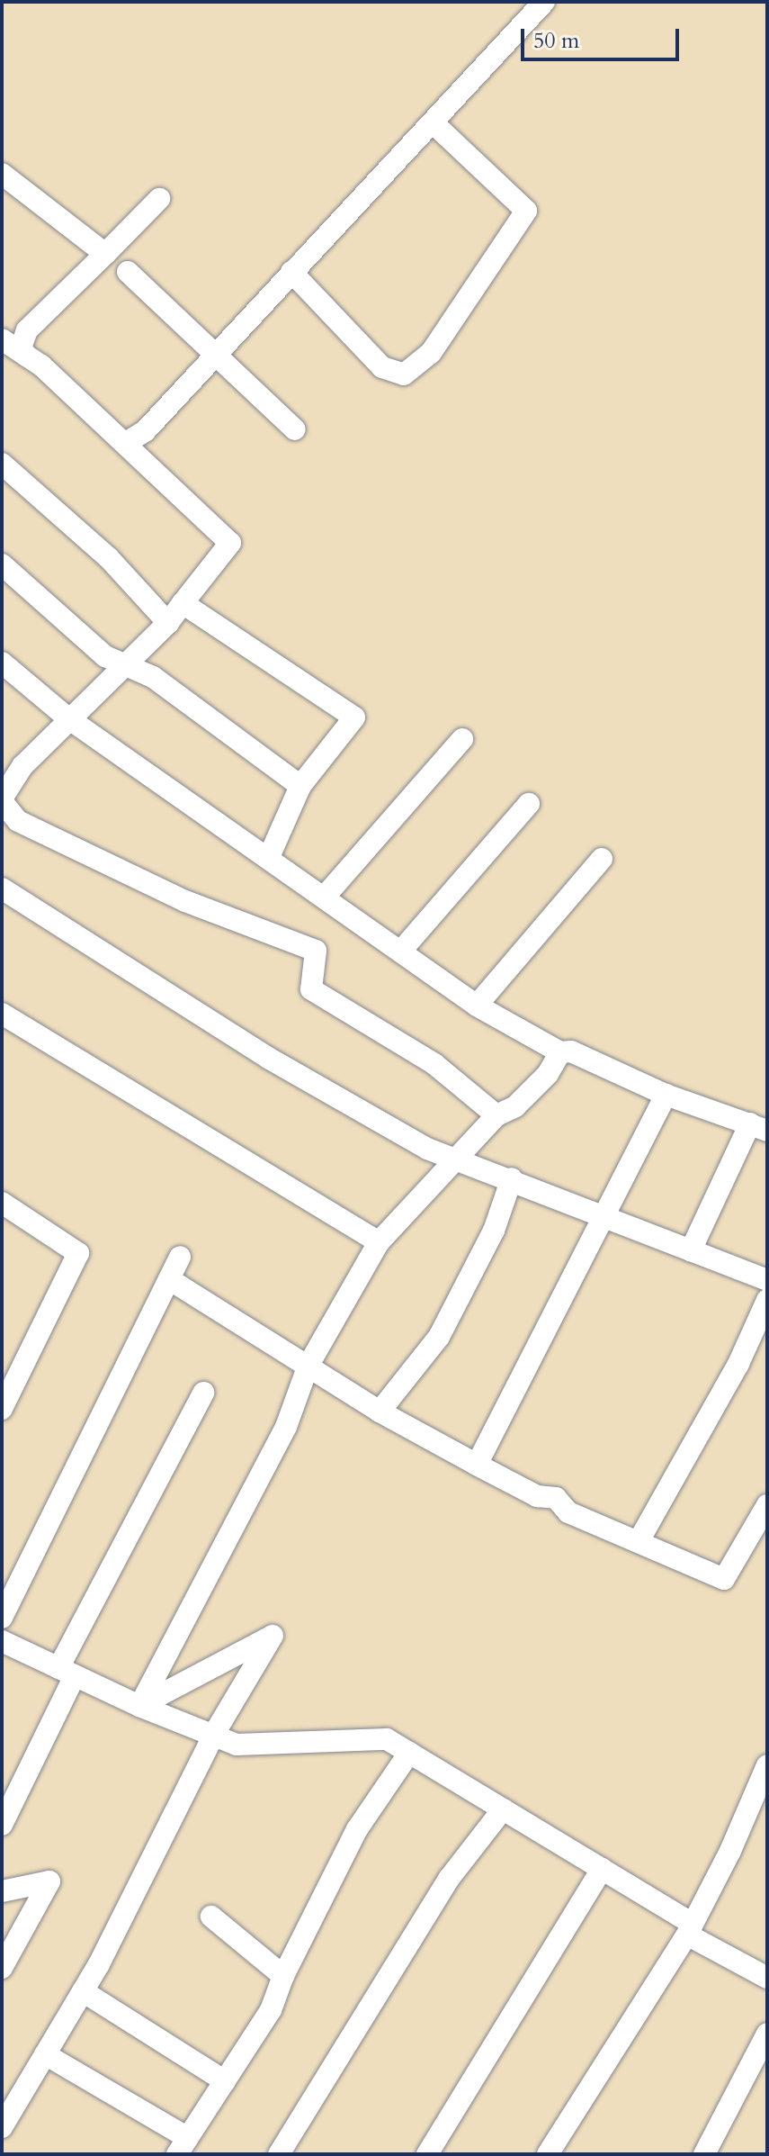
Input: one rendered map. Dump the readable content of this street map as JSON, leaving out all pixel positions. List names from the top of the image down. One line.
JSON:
{"scale_bar":"50 m"}
